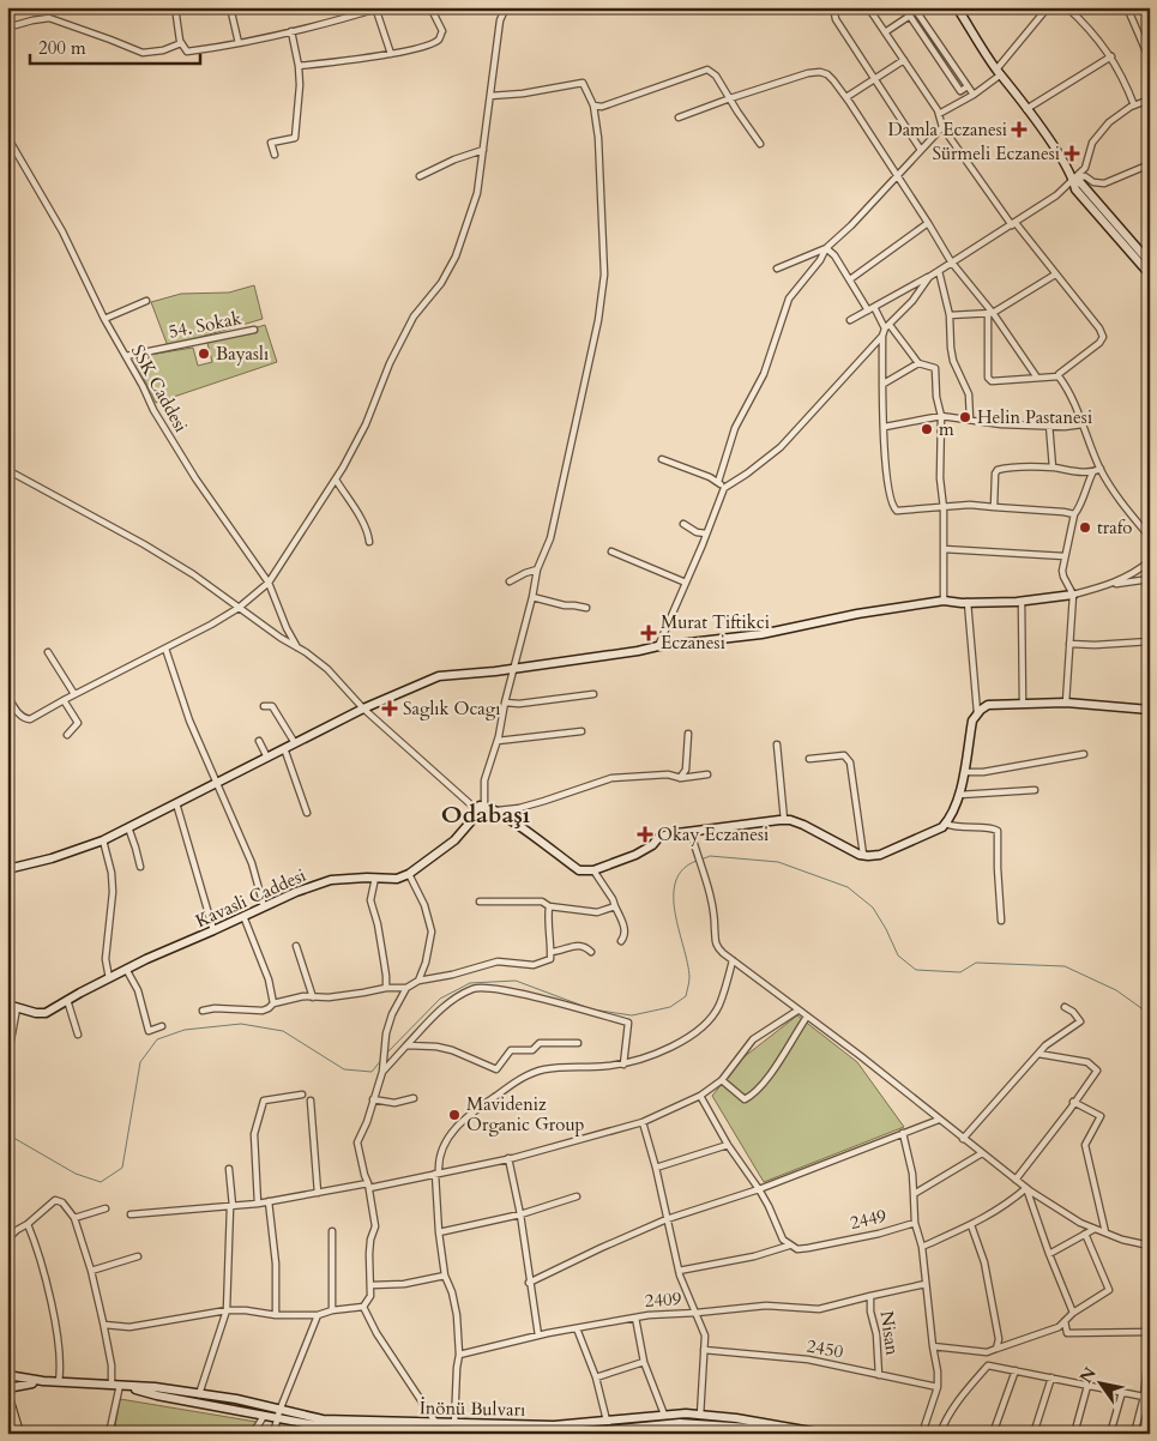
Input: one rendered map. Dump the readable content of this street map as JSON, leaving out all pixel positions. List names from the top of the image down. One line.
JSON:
{"streets":{"street":["54. Sokak","SSK Caddesi","Kavasli Caddesi","2449","2409","Nisan","2450","İnönü Bulvarı"]},"crossings":[["54. Sokak","SSK Caddesi"],["2449","2409"],["2449","2450"],["2409","Nisan"],["Nisan","2450"]],"districts":["Odabaşı"],"places":{"health":["Damla Eczanesi","Sürmeli Eczanesi","Murat Tiftikci Eczanesi","Saglık Ocagı","Okay Eczanesi"],"other":["Bayaslı","Helin Pastanesi","m","trafo","Mavideniz Organic Group"]},"scale_bar":"200 m","north":"top left"}
